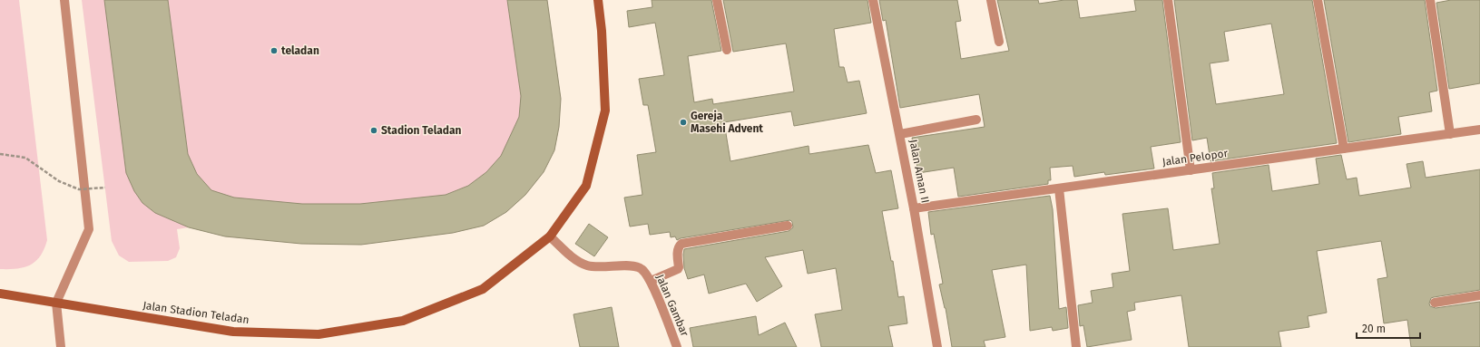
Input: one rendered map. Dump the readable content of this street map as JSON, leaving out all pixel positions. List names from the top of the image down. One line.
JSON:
{"streets":{"street":["Jalan Pelopor","Jalan Aman II","Jalan Gambar","Jalan Stadion Teladan"]},"crossings":[["Jalan Pelopor","Jalan Aman II"],["Jalan Gambar","Jalan Stadion Teladan"]],"places":["teladan","Gereja Masehi Advent","Stadion Teladan"],"scale_bar":"20 m"}
